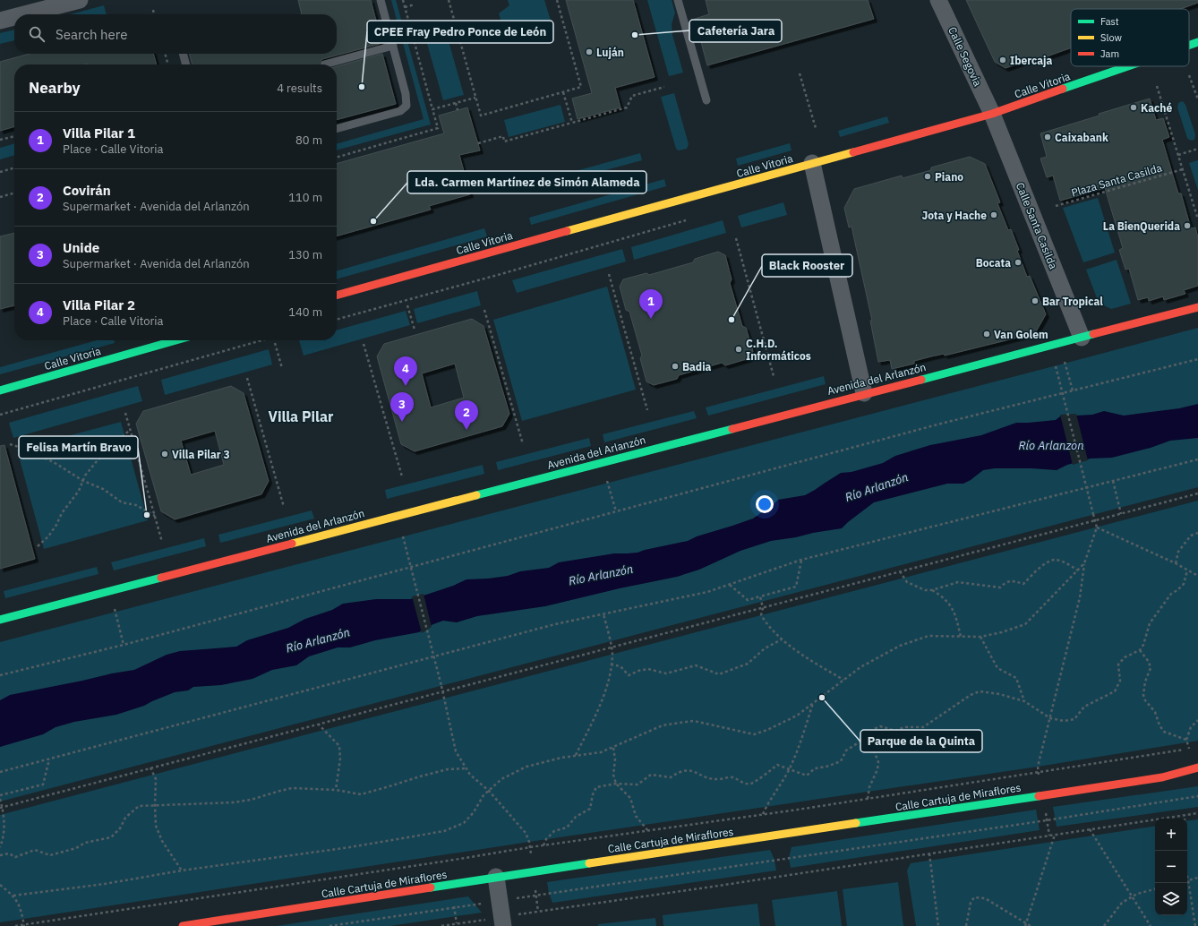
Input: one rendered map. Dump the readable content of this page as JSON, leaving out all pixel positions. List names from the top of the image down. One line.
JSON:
{"streets":{"main road":["Calle Vitoria","Avenida del Arlanzón","Calle Cartuja de Miraflores"],"street":["Calle Segovia","Calle Santa Casilda"],"path":["Plaza Santa Casilda"]},"crossings":[["Calle Segovia","Calle Vitoria"],["Calle Segovia","Calle Santa Casilda"],["Calle Vitoria","Calle Santa Casilda"],["Calle Santa Casilda","Avenida del Arlanzón"]],"districts":["Villa Pilar"],"water":["Río Arlanzon","Río Arlanzón"],"places":["Cafetería Jara","Luján","Ibercaja","CPEE Fray Pedro Ponce de León","Kaché","Caixabank","Piano","Jota y Hache","Lda. Carmen Martínez de Simón Alameda","La BienQuerida","Bocata","Bar Tropical","Black Rooster","Van Golem","C.H.D. Informáticos","Badia","Villa Pilar 3","Felisa Martín Bravo","Parque de la Quinta"],"legend":["Fast","Slow","Jam"],"page":{"search":"Search here","heading":["Nearby","4 results"],"list":[{"mark":"1","name":"Villa Pilar 1","note":"Place · Calle Vitoria","value":"80 m"},{"mark":"2","name":"Covirán","note":"Supermarket · Avenida del Arlanzón","value":"110 m"},{"mark":"3","name":"Unide","note":"Supermarket · Avenida del Arlanzón","value":"130 m"},{"mark":"4","name":"Villa Pilar 2","note":"Place · Calle Vitoria","value":"140 m"}],"pins":["1","4","3","2"],"map_buttons":["+","−"]}}
